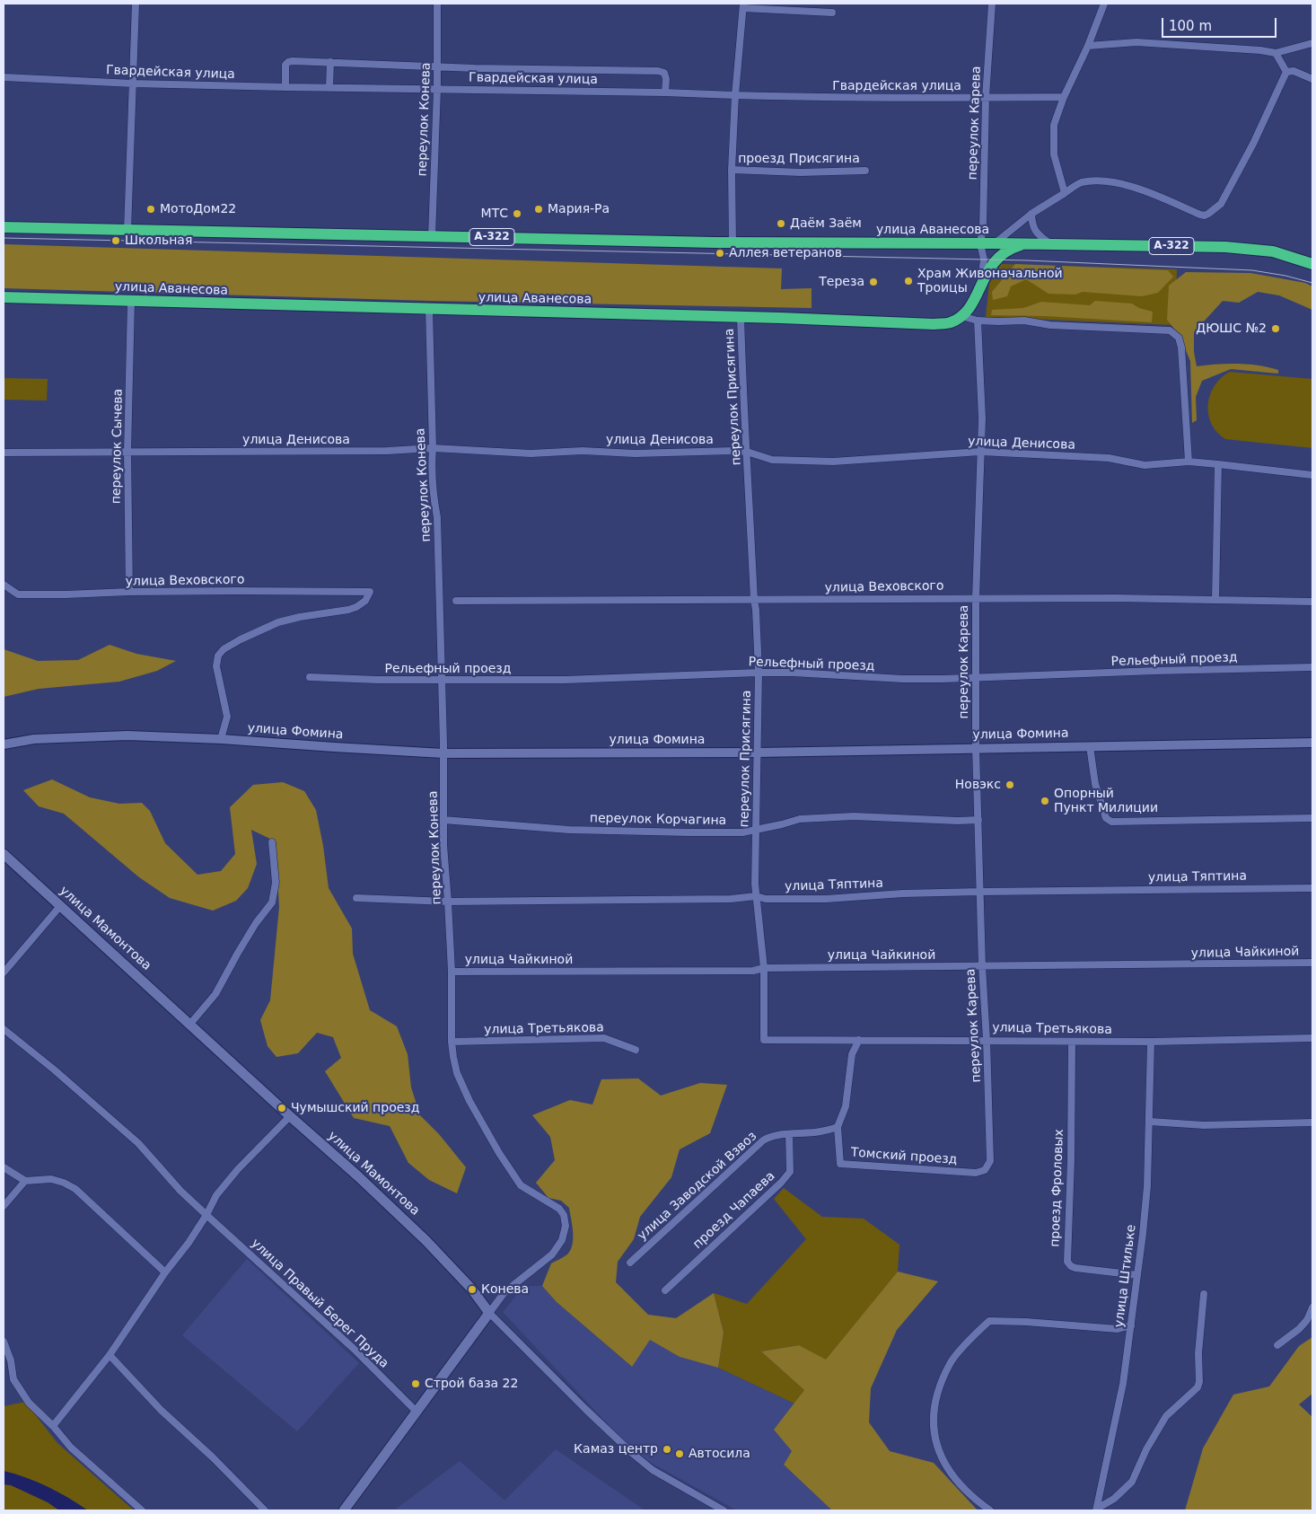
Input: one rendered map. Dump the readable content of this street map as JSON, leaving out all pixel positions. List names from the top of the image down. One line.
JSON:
{"streets":{"highway":["улица Аванесова","А-322"],"main road":["улица Мамонтова"],"street":["Гвардейская улица","переулок Конева","переулок Карева","проезд Присягина","переулок Присягина","улица Денисова","переулок Сычева","улица Веховского","Рельефный проезд","улица Фомина","переулок Корчагина","улица Тяптина","улица Чайкиной","улица Третьякова","Томский проезд","улица Заводской Взвоз","проезд Фроловых","проезд Чапаева","улица Штильке","улица Правый Берег Пруда"]},"crossings":[["Гвардейская улица","переулок Конева"],["Гвардейская улица","переулок Карева"],["переулок Конева","улица Аванесова"],["переулок Конева","улица Денисова"],["переулок Конева","Рельефный проезд"],["переулок Конева","улица Фомина"],["переулок Конева","переулок Корчагина"],["переулок Конева","улица Тяптина"],["переулок Конева","улица Мамонтова"],["переулок Конева","улица Чайкиной"],["переулок Конева","улица Третьякова"],["переулок Карева","улица Аванесова"],["переулок Карева","улица Денисова"],["переулок Карева","улица Веховского"],["переулок Карева","Рельефный проезд"],["переулок Карева","улица Фомина"],["переулок Карева","переулок Корчагина"],["переулок Карева","улица Тяптина"],["переулок Карева","улица Чайкиной"],["переулок Карева","улица Третьякова"],["переулок Карева","Томский проезд"],["улица Аванесова","переулок Присягина"],["улица Аванесова","переулок Сычева"],["переулок Присягина","улица Денисова"],["переулок Присягина","улица Веховского"],["переулок Присягина","Рельефный проезд"],["переулок Присягина","улица Фомина"],["переулок Присягина","переулок Корчагина"],["переулок Присягина","улица Тяптина"],["переулок Присягина","улица Чайкиной"],["переулок Присягина","улица Третьякова"],["улица Денисова","переулок Сычева"],["переулок Сычева","улица Веховского"],["улица Веховского","улица Фомина"],["улица Третьякова","проезд Фроловых"],["улица Третьякова","улица Штильке"],["Томский проезд","улица Заводской Взвоз"],["улица Заводской Взвоз","проезд Чапаева"],["проезд Фроловых","улица Штильке"]],"places":["МотоДом22","Мария-Ра","МТС","Даём Заём","Школьная","Аллея ветеранов","Храм Живоначальной Троицы","Тереза","ДЮШС №2","Новэкс","Опорный Пункт Милиции","Чумышский проезд","Конева","Строй база 22","Камаз центр","Автосила"],"scale_bar":"100 m"}
